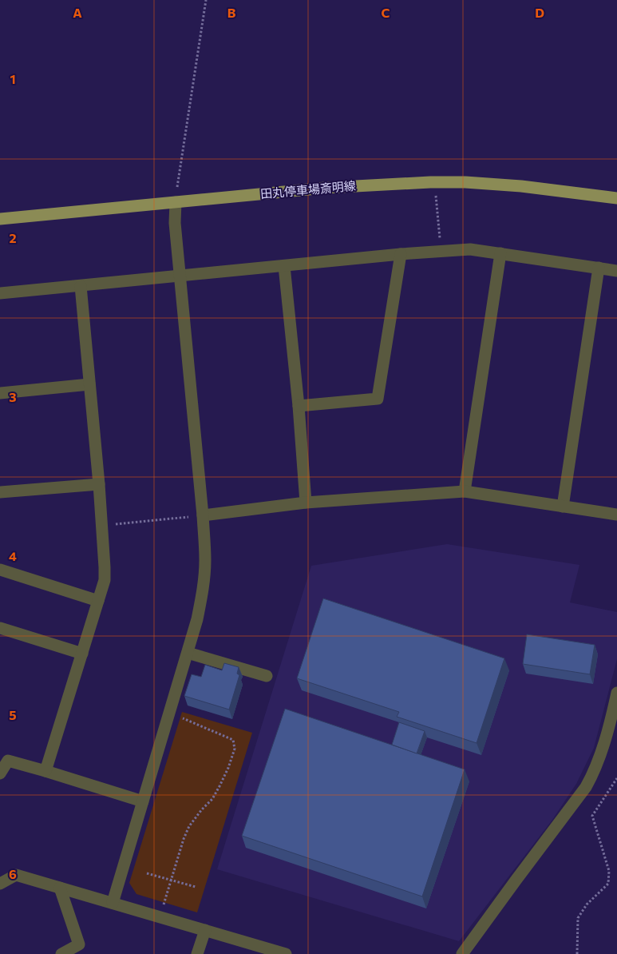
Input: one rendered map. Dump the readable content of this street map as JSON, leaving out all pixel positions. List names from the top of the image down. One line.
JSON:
{"streets":{"main road":["田丸停車場斎明線"]},"grid":{"columns":["A","B","C","D"],"rows":["1","2","3","4","5","6"]}}
